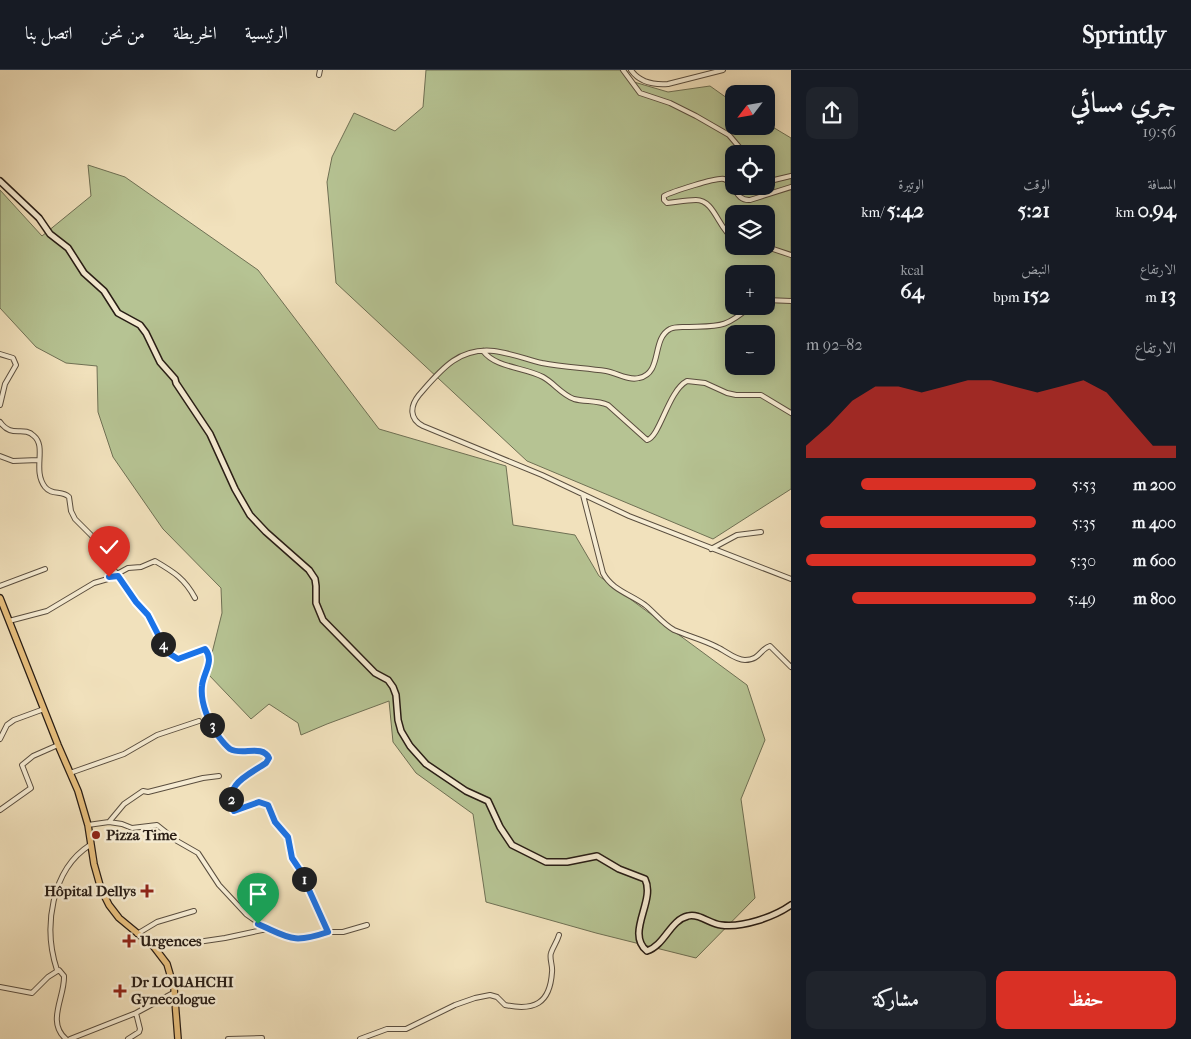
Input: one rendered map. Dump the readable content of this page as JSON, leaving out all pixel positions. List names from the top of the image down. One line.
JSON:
{"places":{"other":["Pizza Time"],"health":["Hôpital Dellys","Urgences","Dr LOUAHCHI Gynecologue"]},"north":"bottom left","page":{"header":"Sprintly","nav":["الرئيسية","الخريطة","من نحن","اتصل بنا"],"heading":["جري مسائي","19:56"],"map_buttons":["+","−"],"stats":[["المسافة","0.94 km"],["الوقت","5:21"],["الوتيرة","5:42 /km"],["الارتفاع","13 m"],["النبض","152 bpm"],["kcal","64"]],"chart":["الارتفاع","82–92 m"],"list":[{"name":"200 m","note":"5:53"},{"name":"400 m","note":"5:35"},{"name":"600 m","note":"5:30"},{"name":"800 m","note":"5:49"}],"pins":["4","3","2","1"],"buttons":["حفظ","مشاركة"]}}
